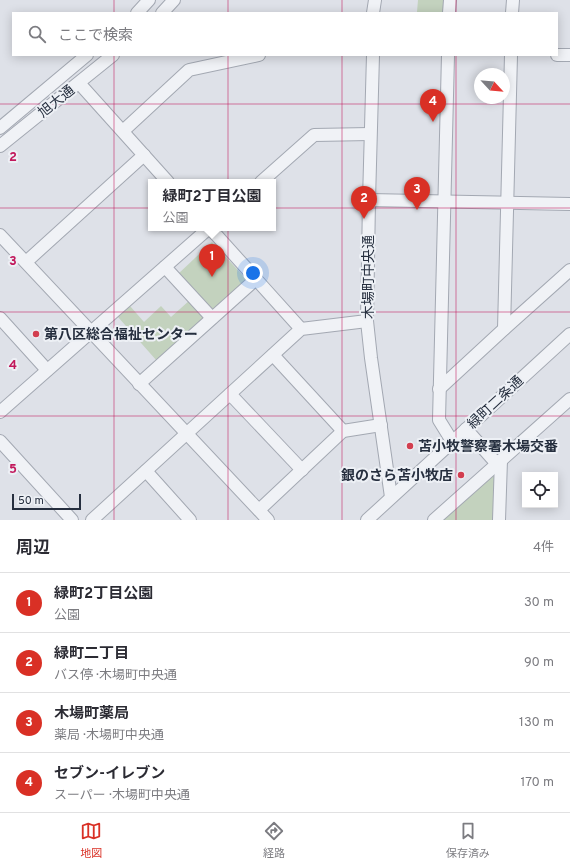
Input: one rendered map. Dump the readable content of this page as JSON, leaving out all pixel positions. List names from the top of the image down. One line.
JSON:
{"streets":{"street":["旭大通","木場町中央通","緑町二条通"]},"crossings":[["木場町中央通","緑町二条通"]],"places":["第八区総合福祉センター","苫小牧警察署木場交番","銀のさら苫小牧店"],"scale_bar":"50 m","north":"bottom right","page":{"search":"ここで検索","pins":["4","3","2","1"],"popup":["緑町2丁目公園","公園"],"scale":"50 m","heading":["周辺","4件"],"list":[{"mark":"1","name":"緑町2丁目公園","note":"公園","value":"30 m"},{"mark":"2","name":"緑町二丁目","note":"バス停 · 木場町中央通","value":"90 m"},{"mark":"3","name":"木場町薬局","note":"薬局 · 木場町中央通","value":"130 m"},{"mark":"4","name":"セブン-イレブン","note":"スーパー · 木場町中央通","value":"170 m"}],"nav":["地図","経路","保存済み"]},"grid":{"rows":["2","3","4","5"]}}
